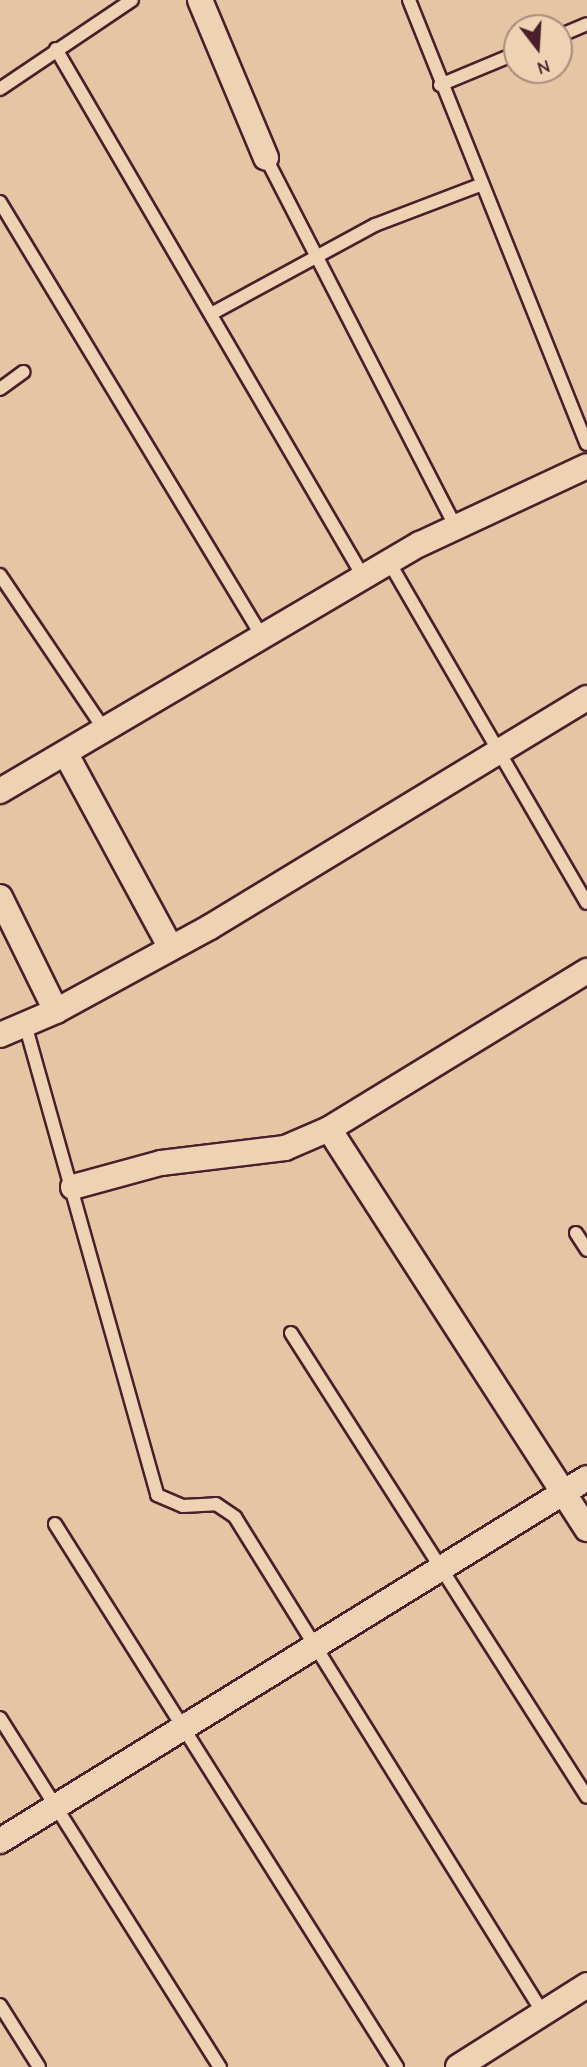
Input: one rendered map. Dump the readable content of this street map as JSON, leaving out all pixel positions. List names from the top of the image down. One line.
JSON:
{"north":"bottom"}
